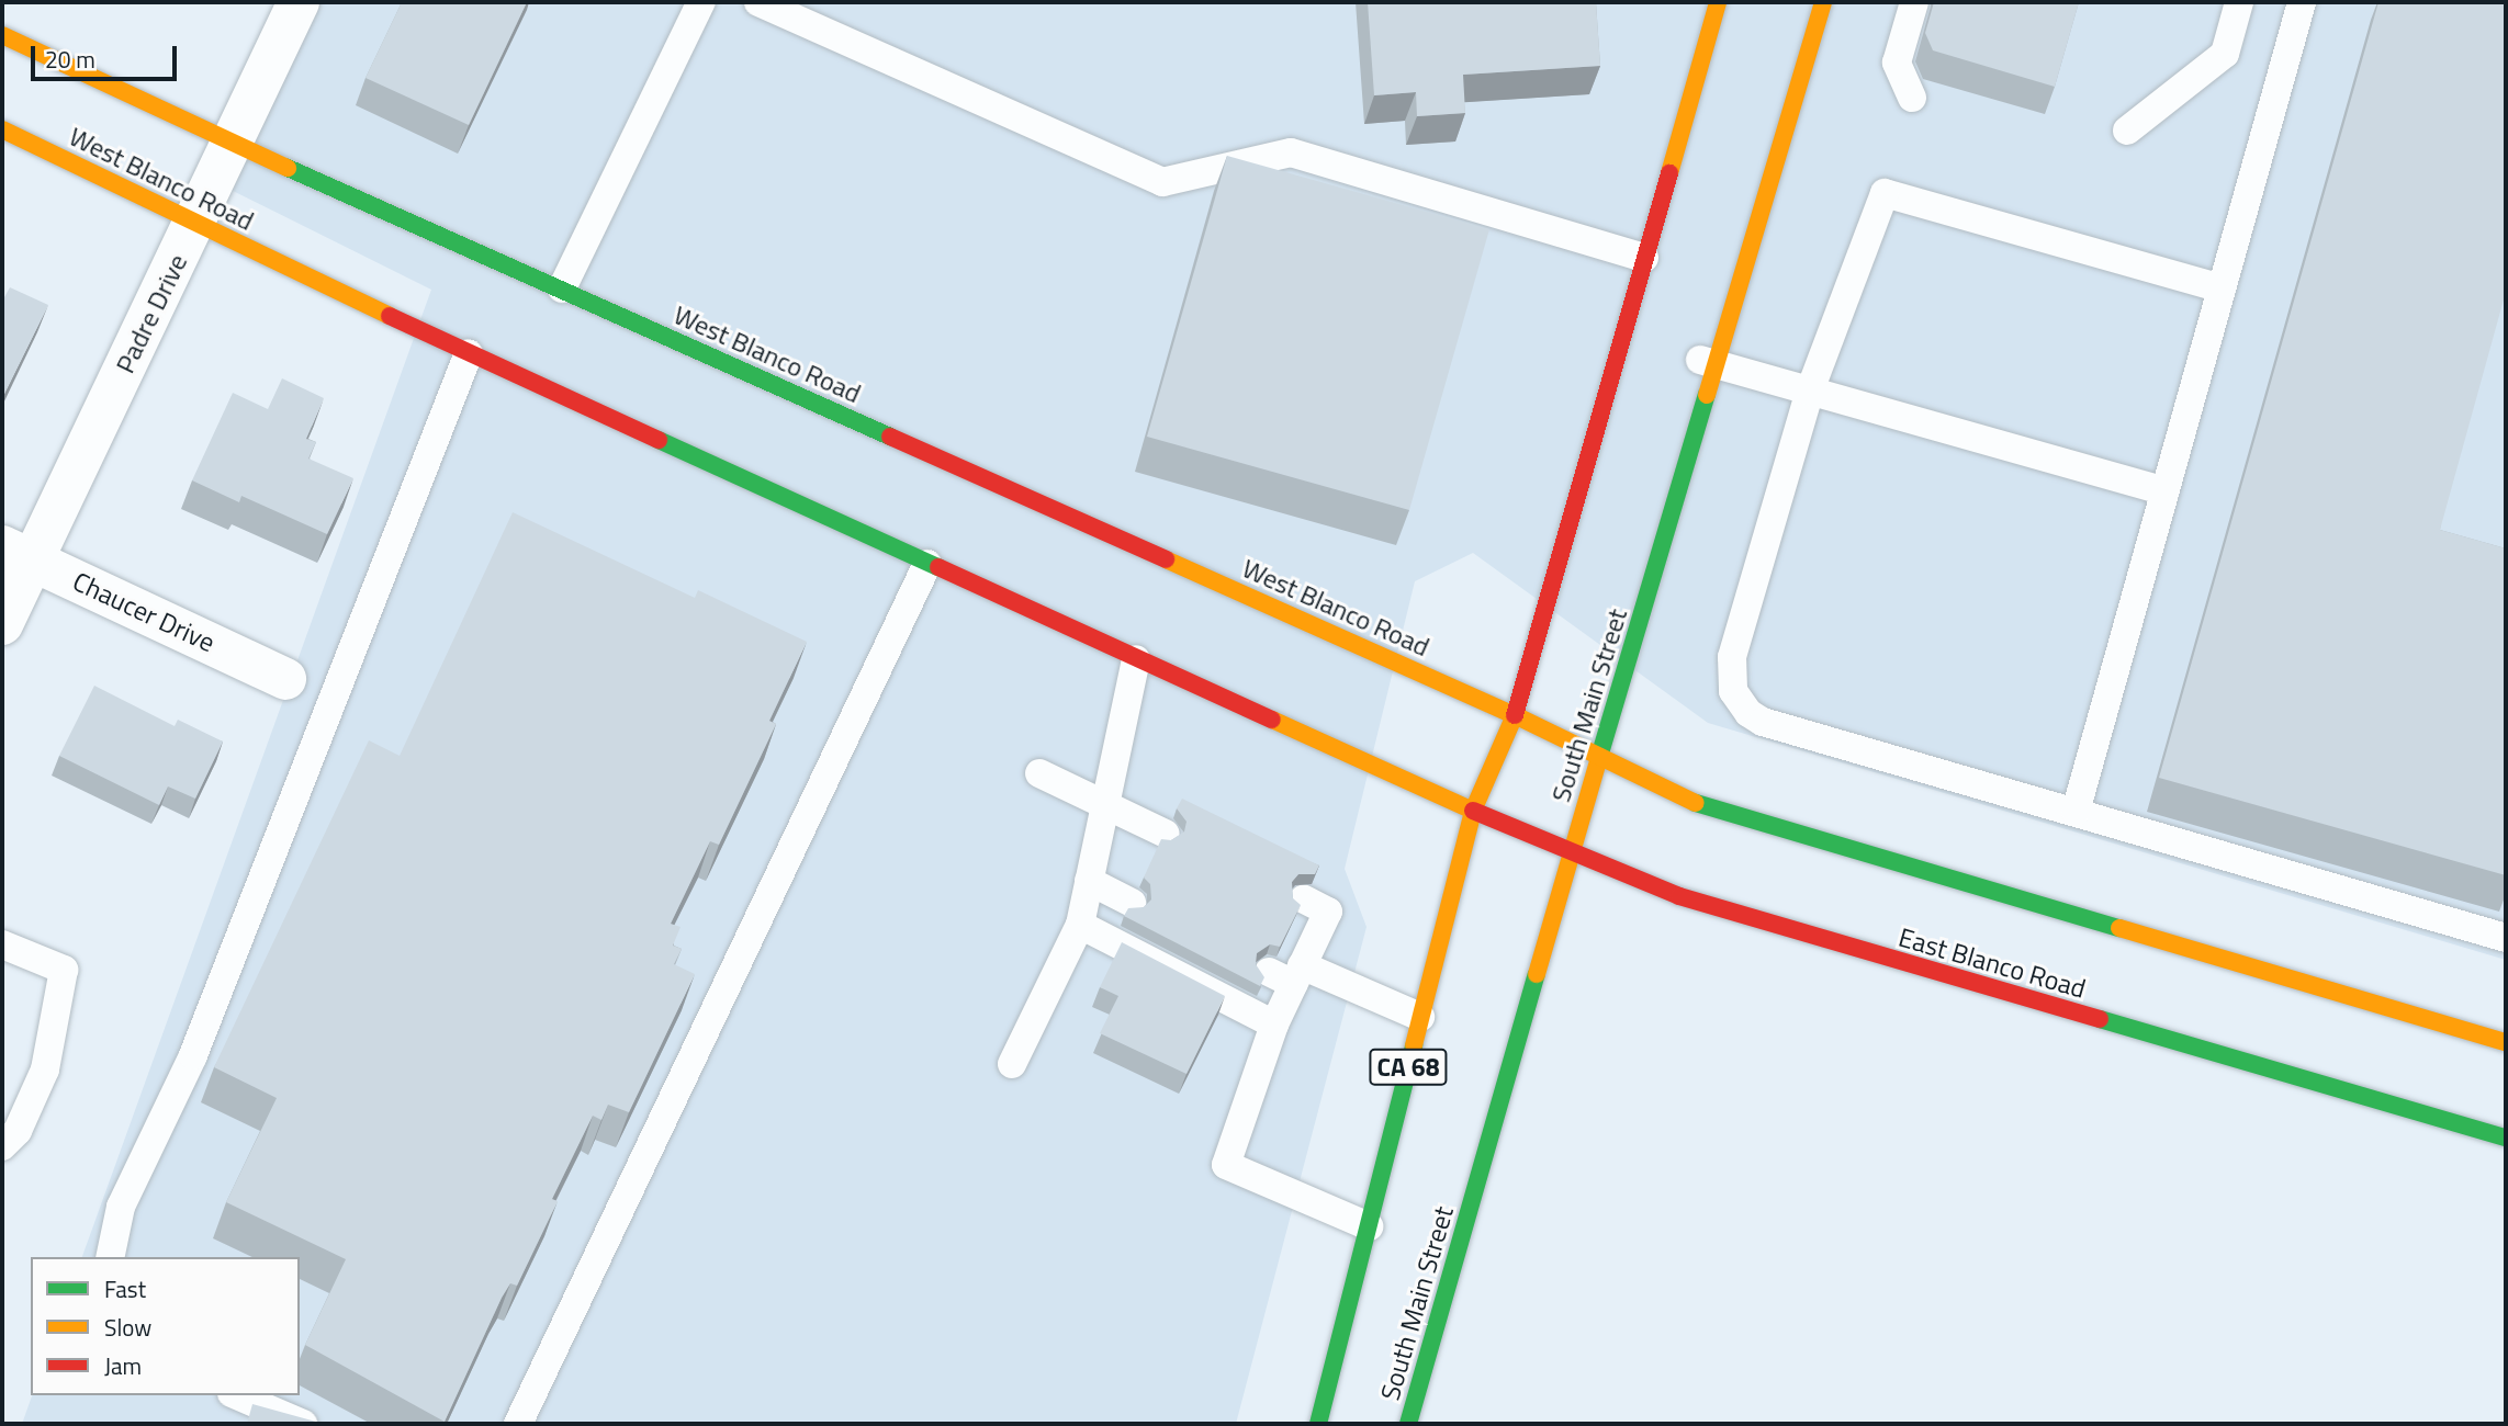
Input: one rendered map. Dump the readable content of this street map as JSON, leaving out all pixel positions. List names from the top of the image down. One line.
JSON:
{"streets":{"main road":["West Blanco Road","South Main Street","East Blanco Road","CA 68"],"street":["Padre Drive","Chaucer Drive"]},"crossings":[["West Blanco Road","Padre Drive"],["West Blanco Road","East Blanco Road"],["West Blanco Road","CA 68"],["Padre Drive","Chaucer Drive"],["South Main Street","East Blanco Road"],["East Blanco Road","CA 68"]],"legend":["Fast","Slow","Jam"],"scale_bar":"20 m"}
